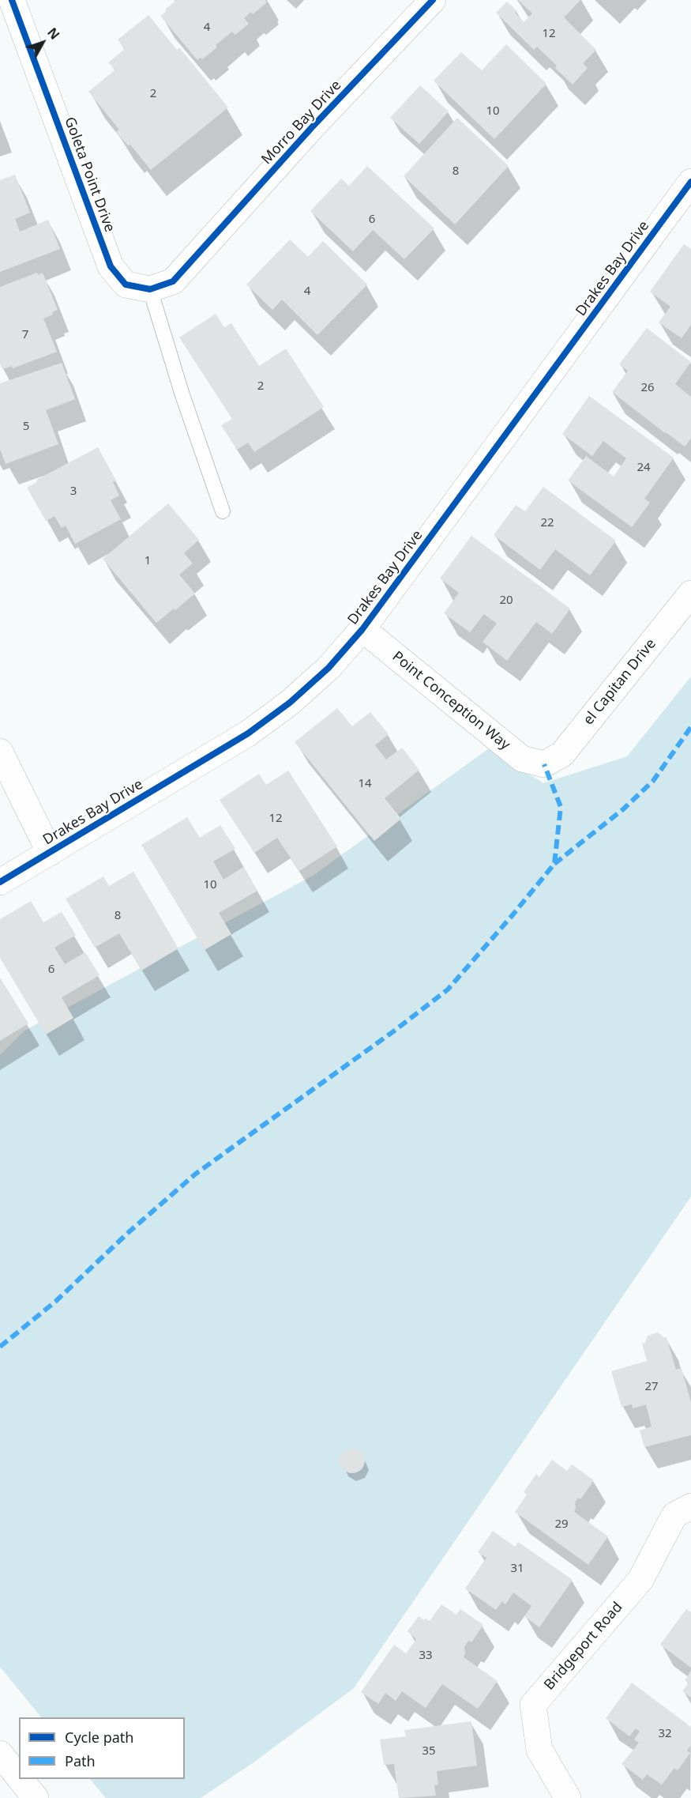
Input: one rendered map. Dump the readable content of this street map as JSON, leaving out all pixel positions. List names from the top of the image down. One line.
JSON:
{"streets":{"street":["Morro Bay Drive","Goleta Point Drive","Drakes Bay Drive","el Capitan Drive","Point Conception Way","Bridgeport Road"]},"crossings":[["Morro Bay Drive","Goleta Point Drive"],["Drakes Bay Drive","Point Conception Way"],["el Capitan Drive","Point Conception Way"]],"house_numbers":["4","12","2","10","8","6","4","7","2","26","5","24","3","22","1","20","14","12","10","8","6","27","29","31","33","32","35"],"legend":["Cycle path","Path"],"north":"top right"}
